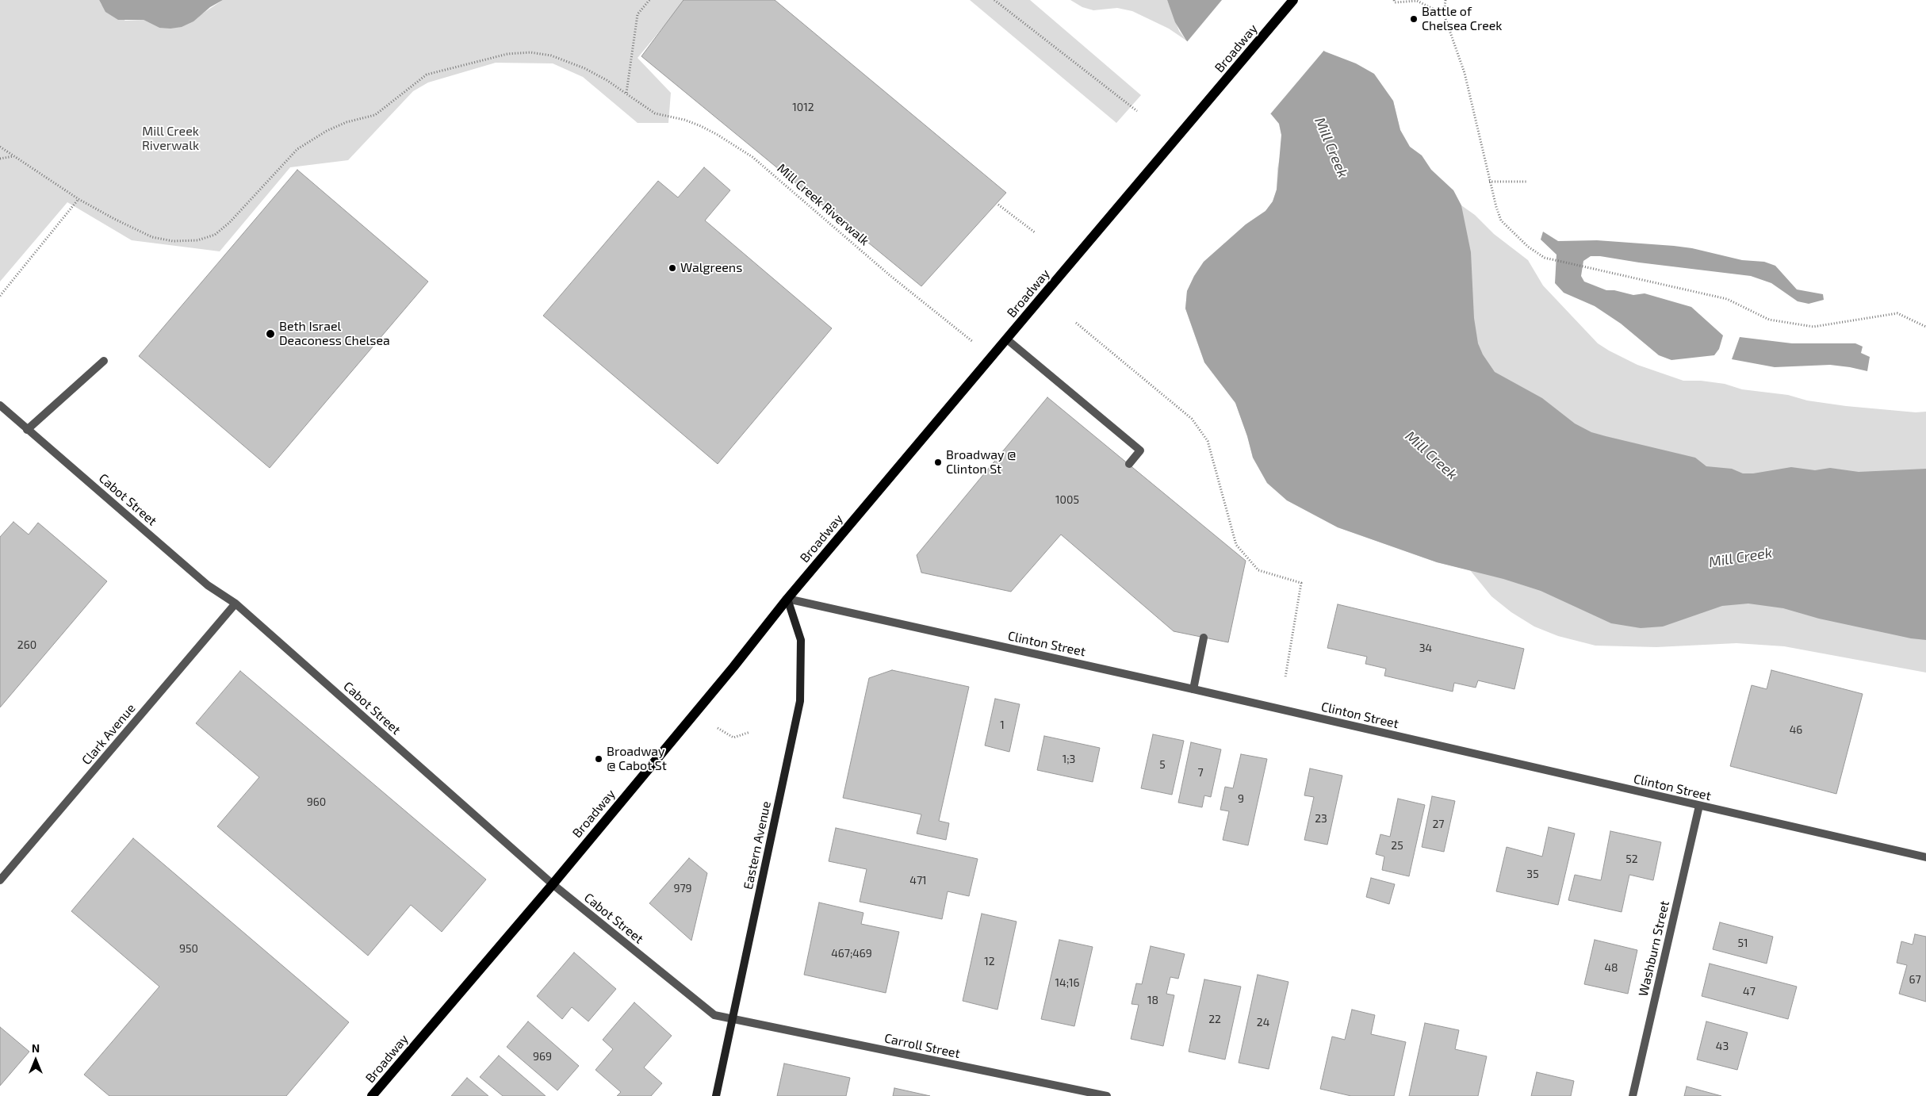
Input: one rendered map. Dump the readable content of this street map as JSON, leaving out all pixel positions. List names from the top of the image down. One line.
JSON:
{"streets":{"main road":["Broadway","Eastern Avenue"],"street":["Cabot Street","Clinton Street","Clark Avenue","Washburn Street","Carroll Street"],"path":["Mill Creek Riverwalk"]},"crossings":[["Broadway","Mill Creek Riverwalk"],["Broadway","Cabot Street"],["Broadway","Clinton Street"],["Broadway","Eastern Avenue"],["Cabot Street","Clark Avenue"],["Cabot Street","Eastern Avenue"],["Cabot Street","Carroll Street"],["Clinton Street","Eastern Avenue"],["Clinton Street","Washburn Street"],["Eastern Avenue","Carroll Street"]],"water":["Mill Creek"],"parks":["Mill Creek Riverwalk"],"places":["Battle of Chelsea Creek","Walgreens","Beth Israel Deaconess Chelsea","Broadway @ Clinton St","Broadway @ Cabot St"],"house_numbers":["1012","1005","260","34","1","46","1;3","5","7","9","960","23","27","25","52","35","471","979","51","950","467;469","12","48","67","14;16","47","18","22","24","43","969"],"north":"top"}
